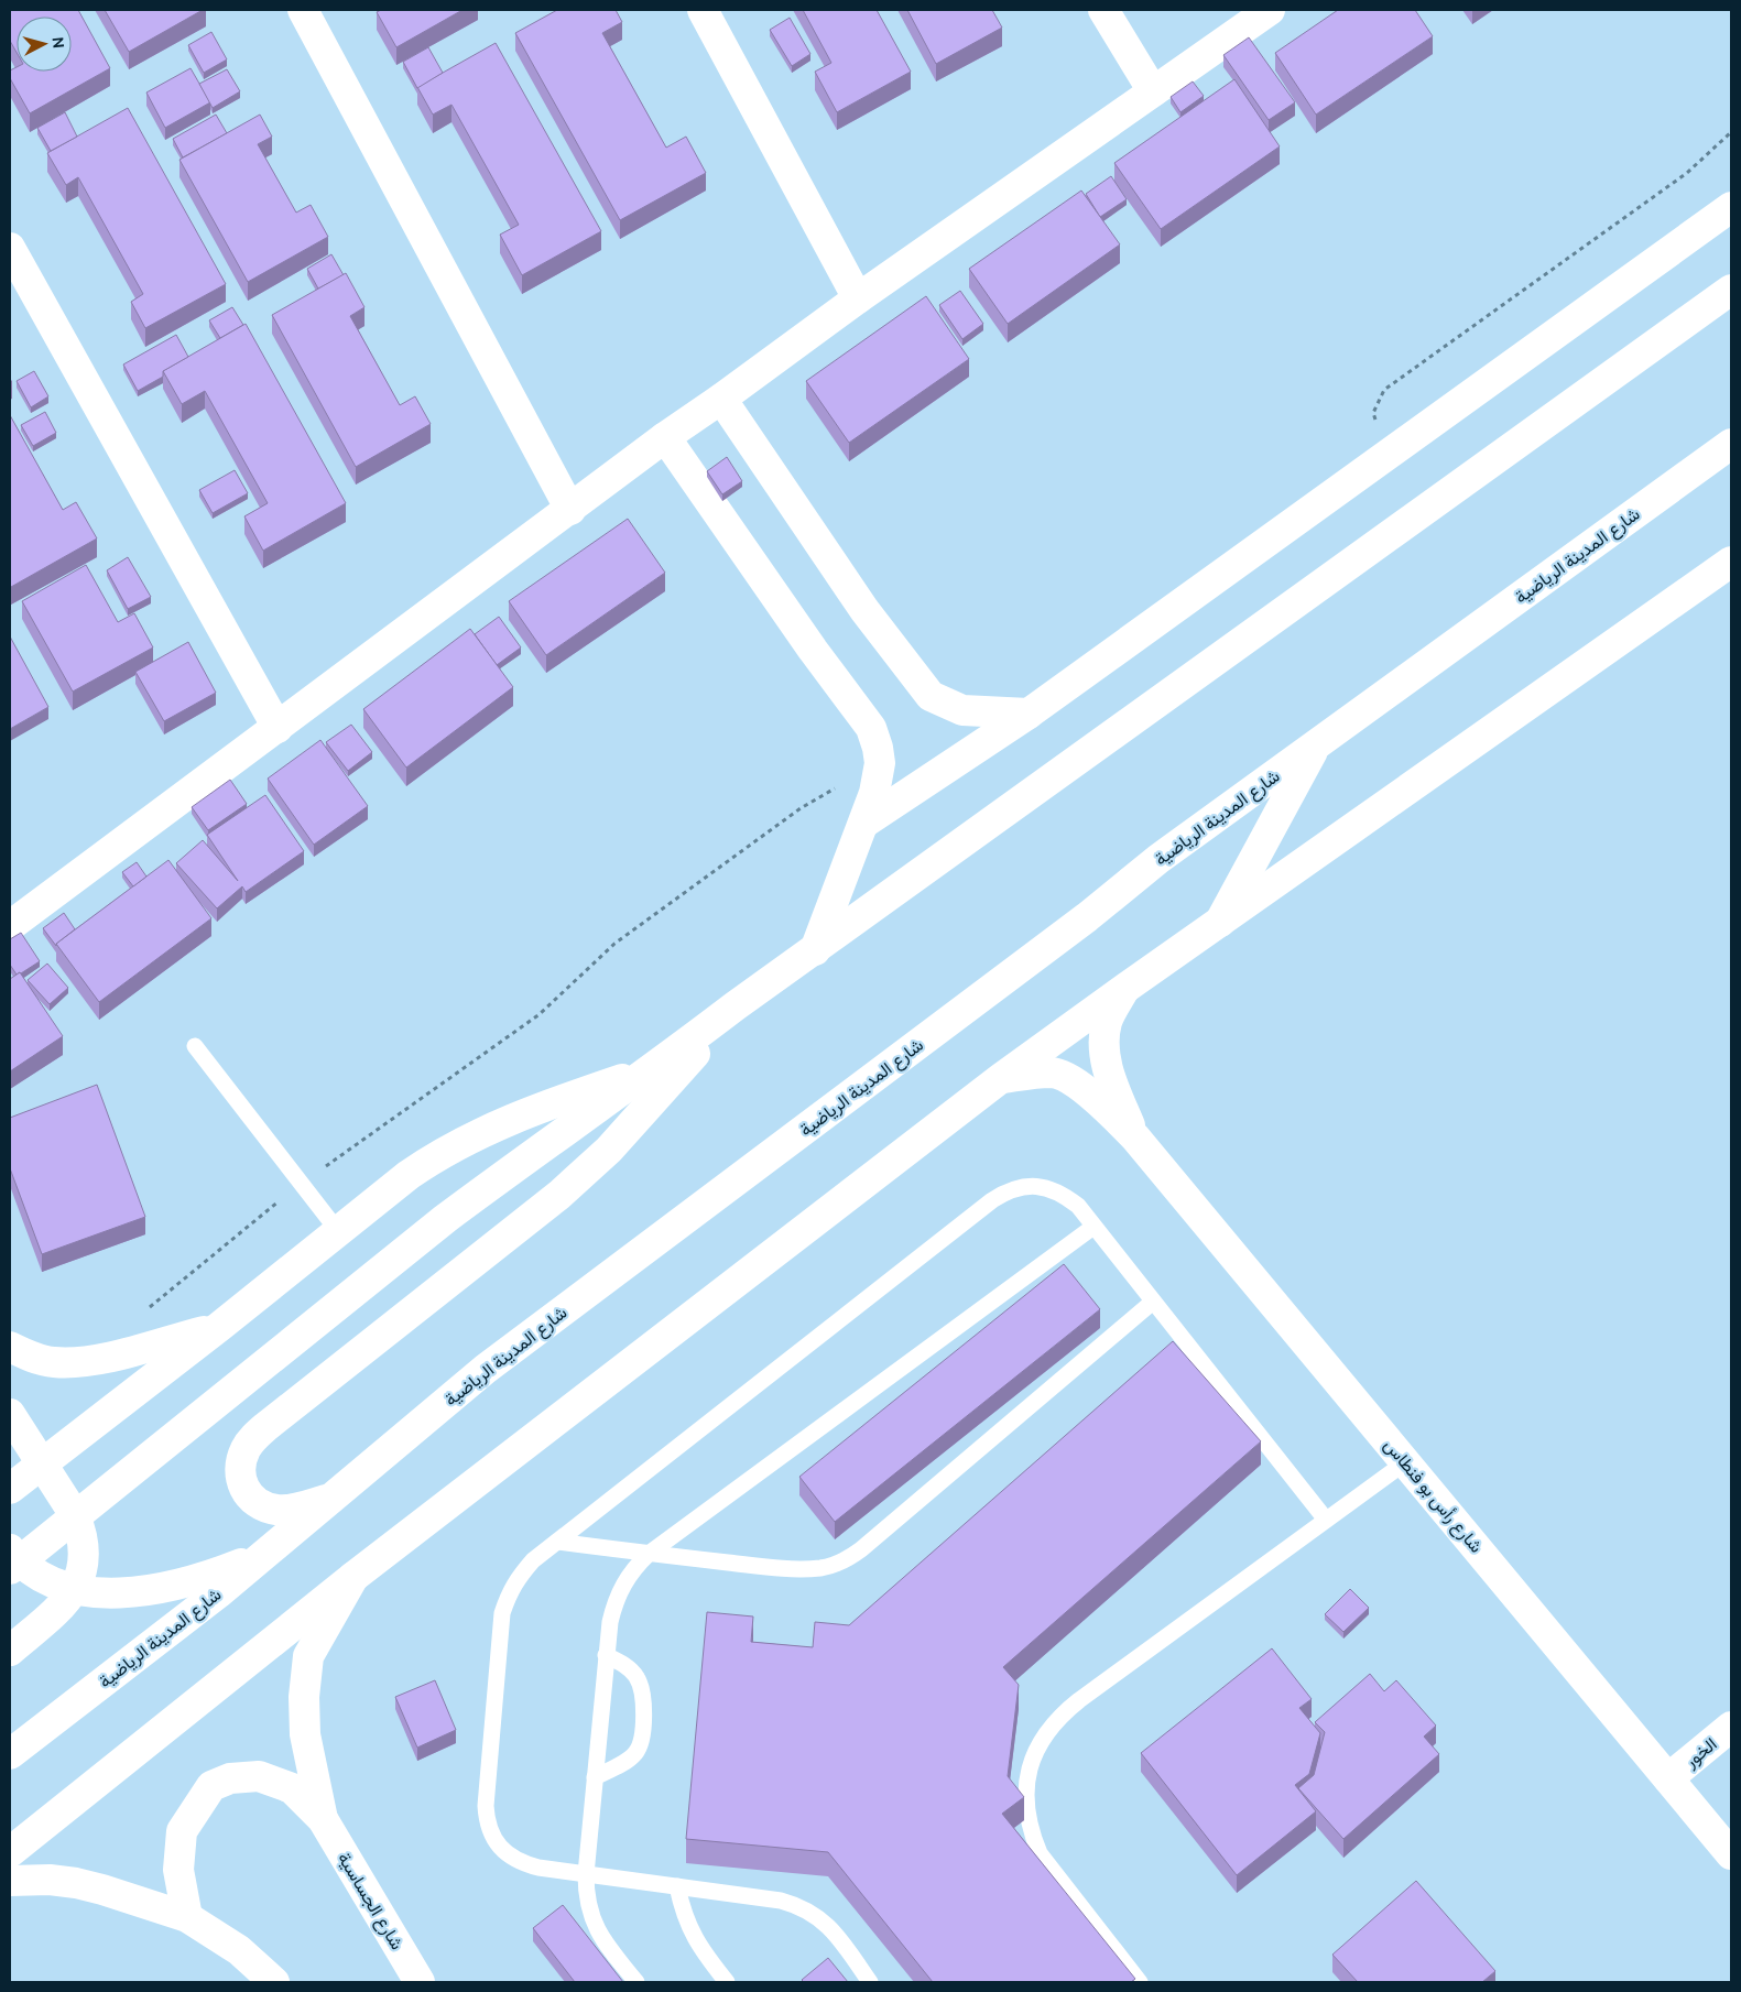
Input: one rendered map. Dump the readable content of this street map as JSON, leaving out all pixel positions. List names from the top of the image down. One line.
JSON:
{"streets":{"street":["شارع المدينة الرياضية","شارع رأس بو فنطاس","الخور","شارع الجساسية"]},"crossings":[["شارع رأس بو فنطاس","الخور"]],"north":"right"}
